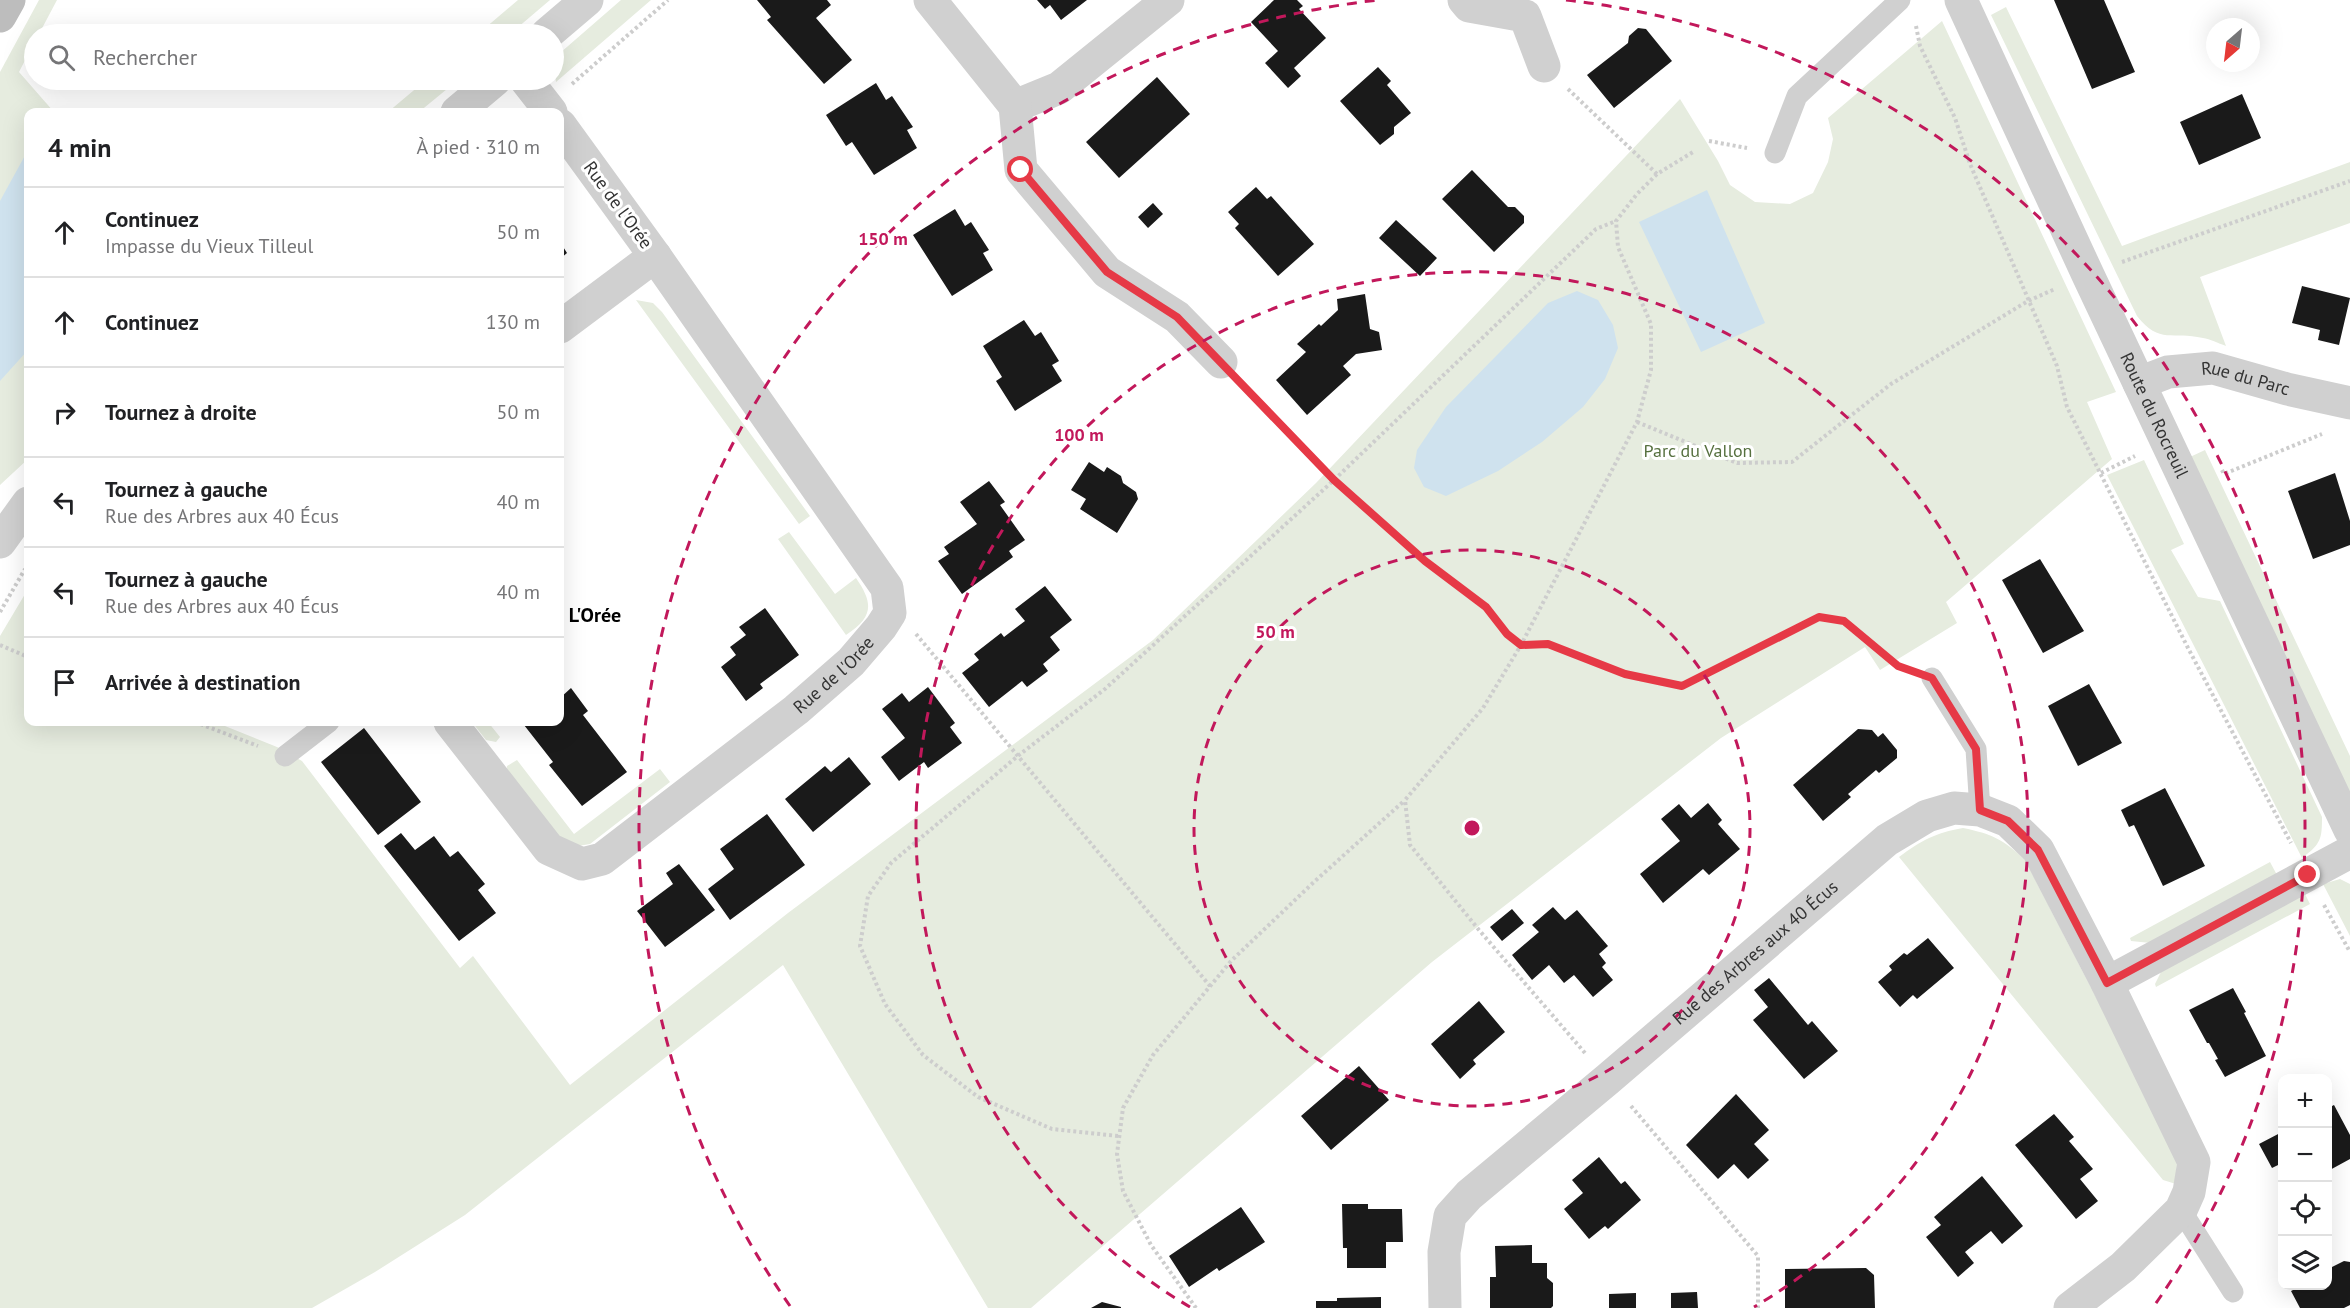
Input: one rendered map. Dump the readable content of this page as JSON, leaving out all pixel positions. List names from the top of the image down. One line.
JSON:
{"streets":{"street":["Rue de l'Orée","Rue du Parc","Route du Rocreuil","Rue des Arbres aux 40 Écus"]},"crossings":[["Rue du Parc","Route du Rocreuil"]],"districts":["L'Orée"],"parks":["Parc du Vallon"],"north":"bottom left","page":{"search":"Rechercher","heading":["4 min","À pied · 310 m"],"list":[["Continuez","Impasse du Vieux Tilleul","50 m"],["Continuez","130 m"],["Tournez à droite","50 m"],["Tournez à gauche","Rue des Arbres aux 40 Écus","40 m"],["Tournez à gauche","Rue des Arbres aux 40 Écus","40 m"],"Arrivée à destination"],"map_buttons":["+","−"]},"rings":["150 m","100 m","50 m"]}
